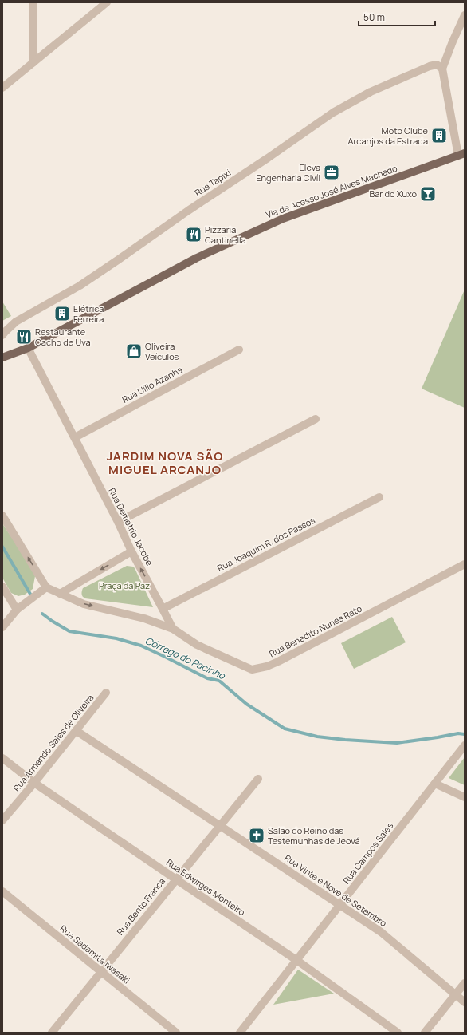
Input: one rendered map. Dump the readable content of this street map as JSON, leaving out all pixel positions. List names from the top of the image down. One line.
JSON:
{"streets":{"main road":["Via de Acesso José Alves Machado"],"street":["Rua Tapixi","Rua Uílio Azanha","Rua Demetrio Jacobe","Rua Joaquim R. dos Passos","Rua Benedito Nunes Rato","Rua Armando Sales de Oliveira","Rua Campos Sales","Rua Edwirges Monteiro","Rua Vinte e Nove de Setembro","Rua Bento Franca","Rua Sadamita Iwasaki"]},"crossings":[["Via de Acesso José Alves Machado","Rua Demetrio Jacobe"],["Rua Uílio Azanha","Rua Demetrio Jacobe"],["Rua Demetrio Jacobe","Rua Joaquim R. dos Passos"],["Rua Demetrio Jacobe","Rua Benedito Nunes Rato"],["Rua Armando Sales de Oliveira","Rua Edwirges Monteiro"],["Rua Armando Sales de Oliveira","Rua Vinte e Nove de Setembro"],["Rua Campos Sales","Rua Edwirges Monteiro"],["Rua Campos Sales","Rua Vinte e Nove de Setembro"],["Rua Edwirges Monteiro","Rua Bento Franca"],["Rua Vinte e Nove de Setembro","Rua Bento Franca"],["Rua Bento Franca","Rua Sadamita Iwasaki"]],"districts":["JARDIM NOVA SÃO MIGUEL ARCANJO"],"water":["Córrego do Pacinho"],"parks":["Praça da Paz"],"places":{"building":["Moto Clube Arcanjos da Estrada","Elétrica Ferreira"],"office":["Eleva Engenharia Civíl"],"bar":["Bar do Xuxo"],"restaurant":["Pizzaria Cantinella","Restaurante Cacho de Uva"],"shop":["Oliveira Veículos"],"church":["Salão do Reino das Testemunhas de Jeová"]},"scale_bar":"50 m"}
